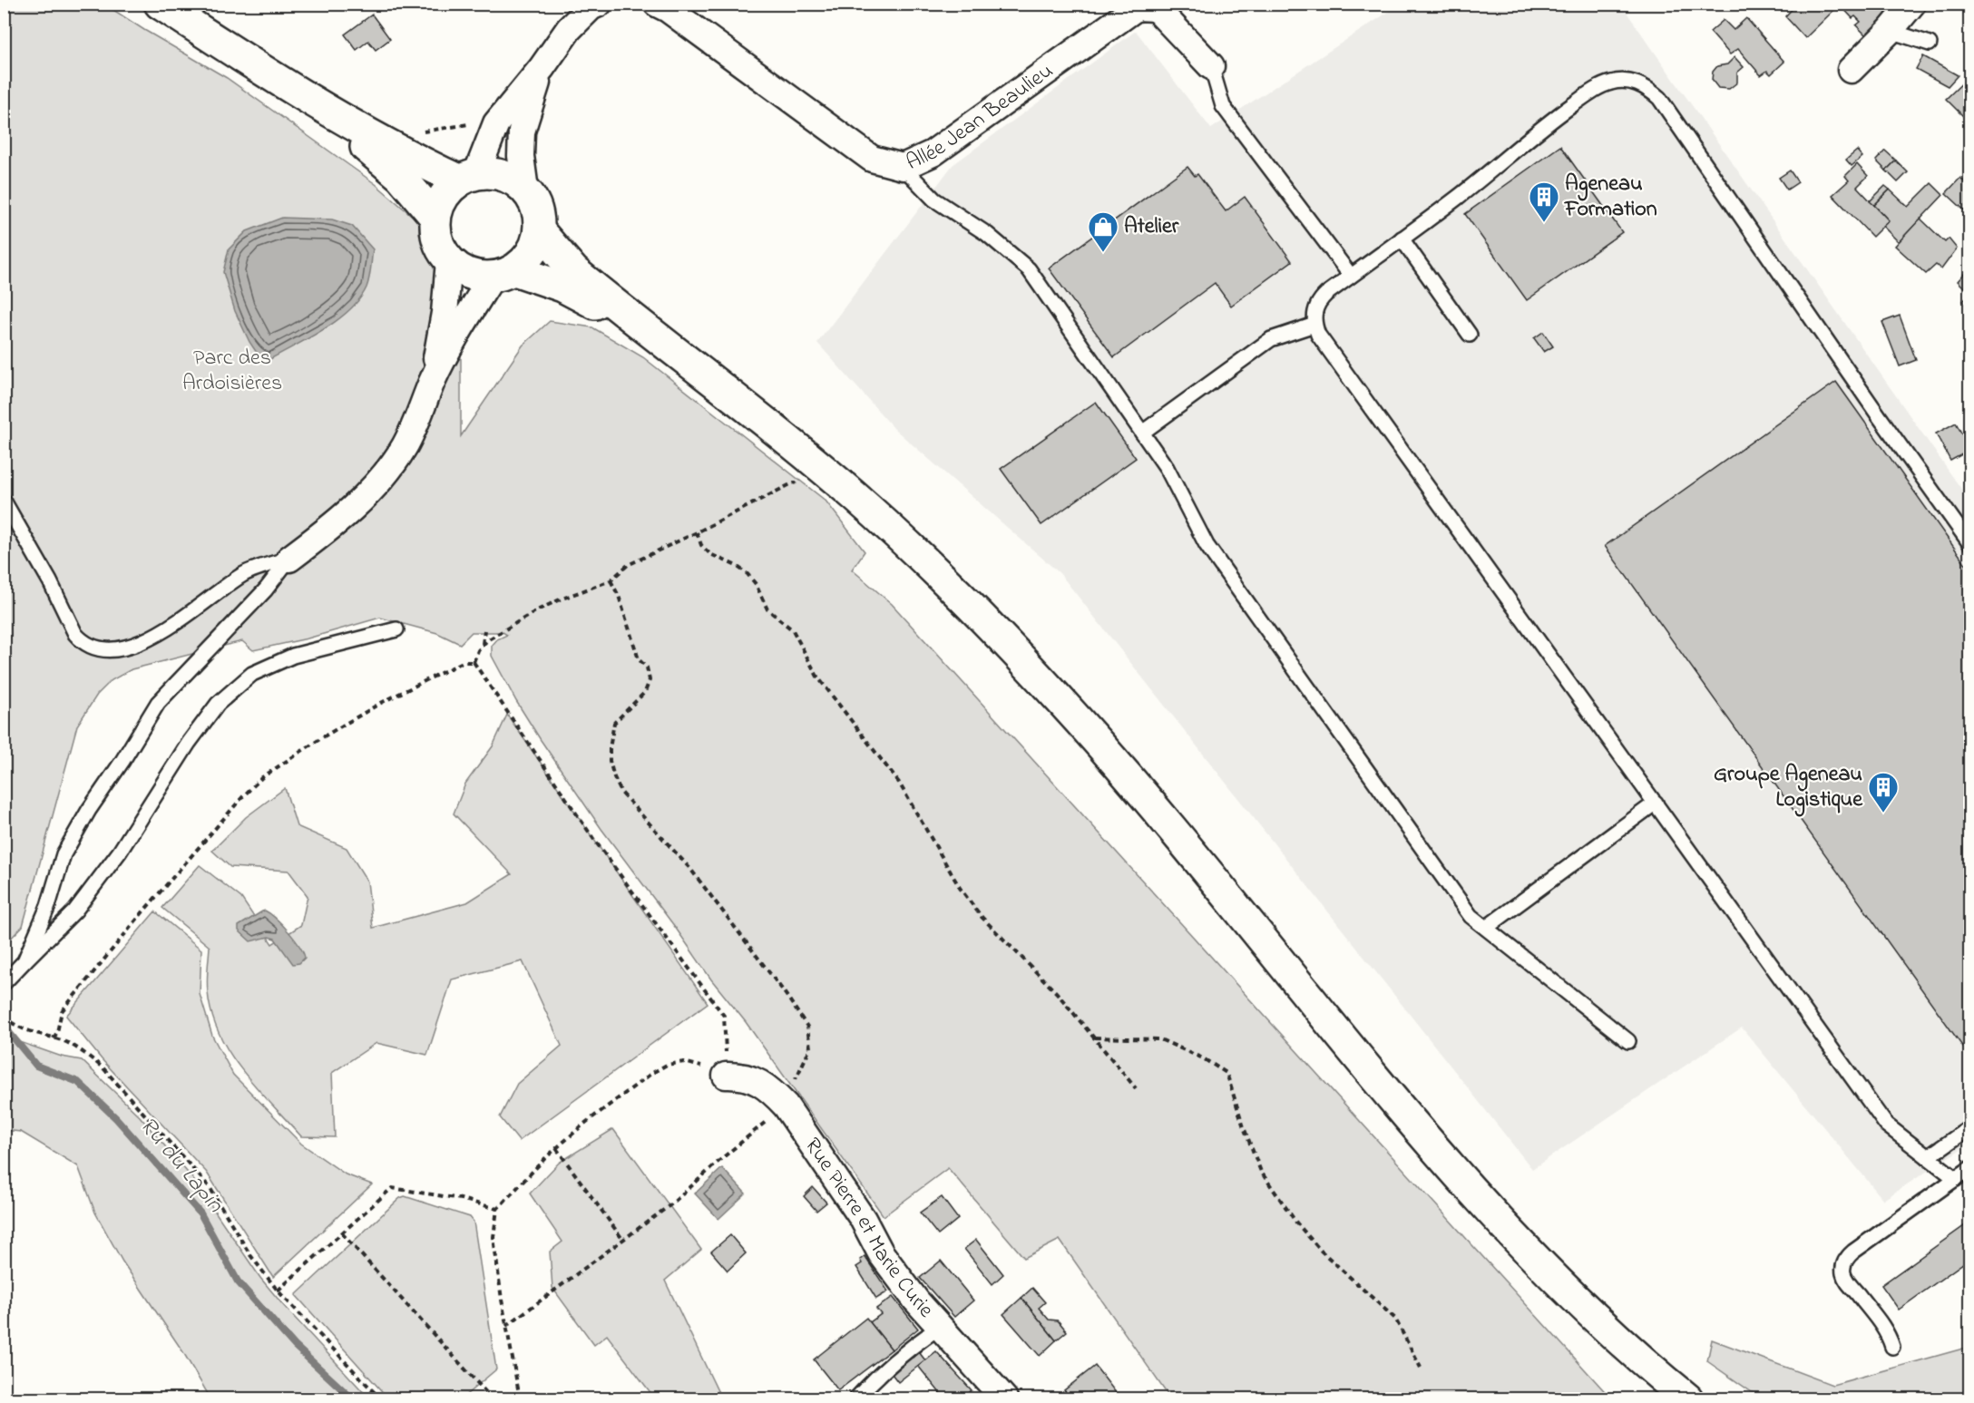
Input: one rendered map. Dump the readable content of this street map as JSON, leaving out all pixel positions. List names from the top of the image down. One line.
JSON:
{"streets":{"street":["Allée Jean Beaulieu","Rue Pierre et Marie Curie"]},"water":["Ru du Lapin"],"parks":["Parc des Ardoisières"],"places":{"building":["Ageneau Formation","Groupe Ageneau Logistique"],"shop":["Atelier"]}}
